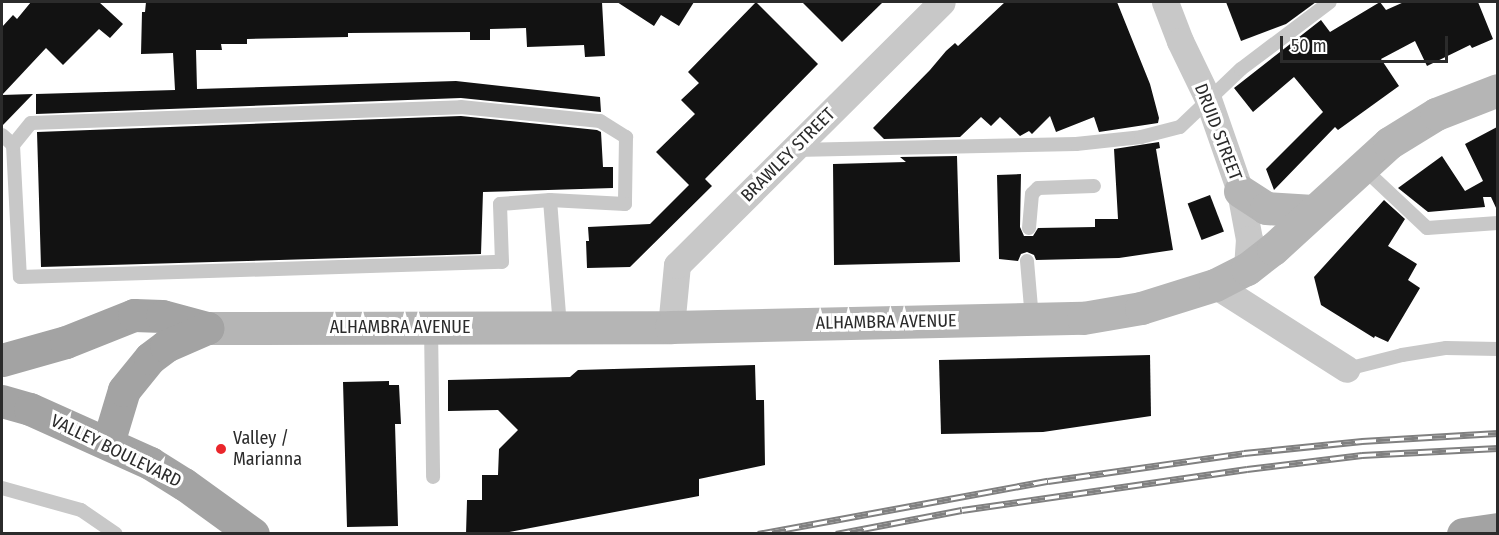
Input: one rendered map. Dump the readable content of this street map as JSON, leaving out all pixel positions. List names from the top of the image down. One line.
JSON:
{"streets":{"main road":["ALHAMBRA AVENUE","VALLEY BOULEVARD"],"street":["DRUID STREET","BRAWLEY STREET"]},"crossings":[["DRUID STREET","ALHAMBRA AVENUE"],["BRAWLEY STREET","ALHAMBRA AVENUE"]],"places":["Valley / Marianna"],"scale_bar":"50 m"}
